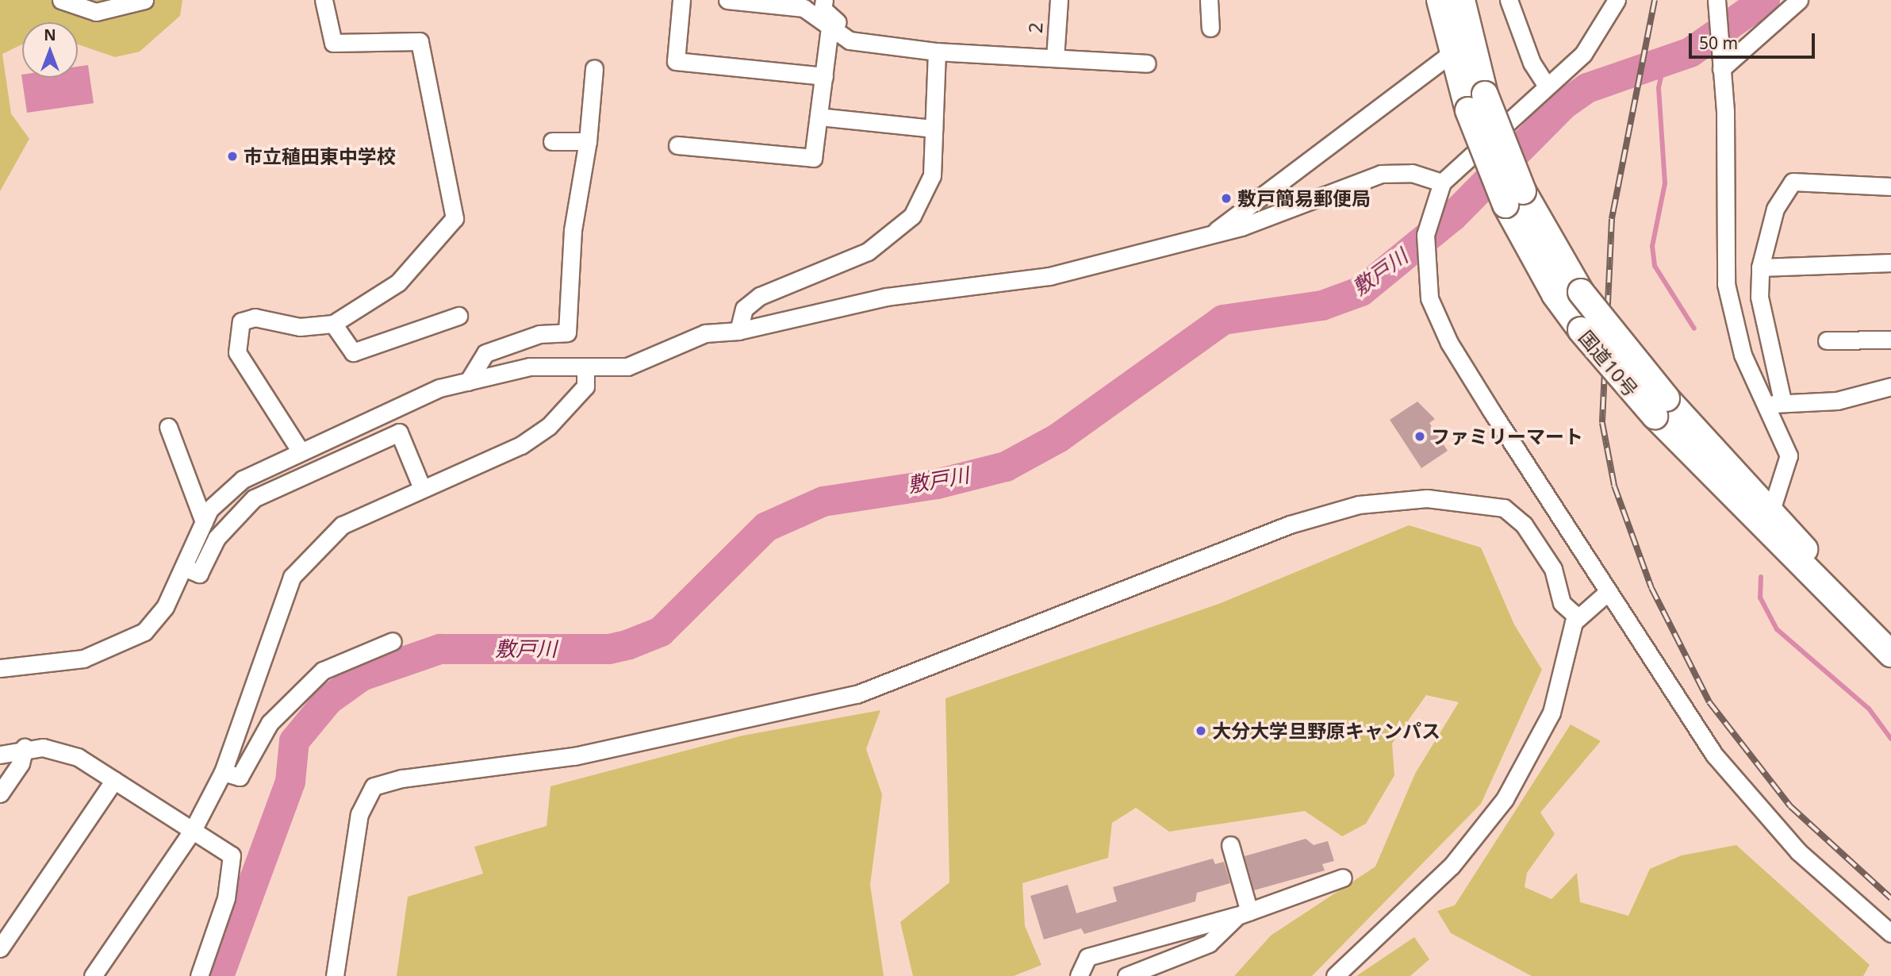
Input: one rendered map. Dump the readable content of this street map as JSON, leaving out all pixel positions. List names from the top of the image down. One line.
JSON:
{"streets":{"highway":["国道10号"],"street":["2"]},"water":["敷戸川"],"places":["市立稙田東中学校","敷戸簡易郵便局","ファミリーマート","大分大学旦野原キャンパス"],"scale_bar":"50 m","north":"top"}
